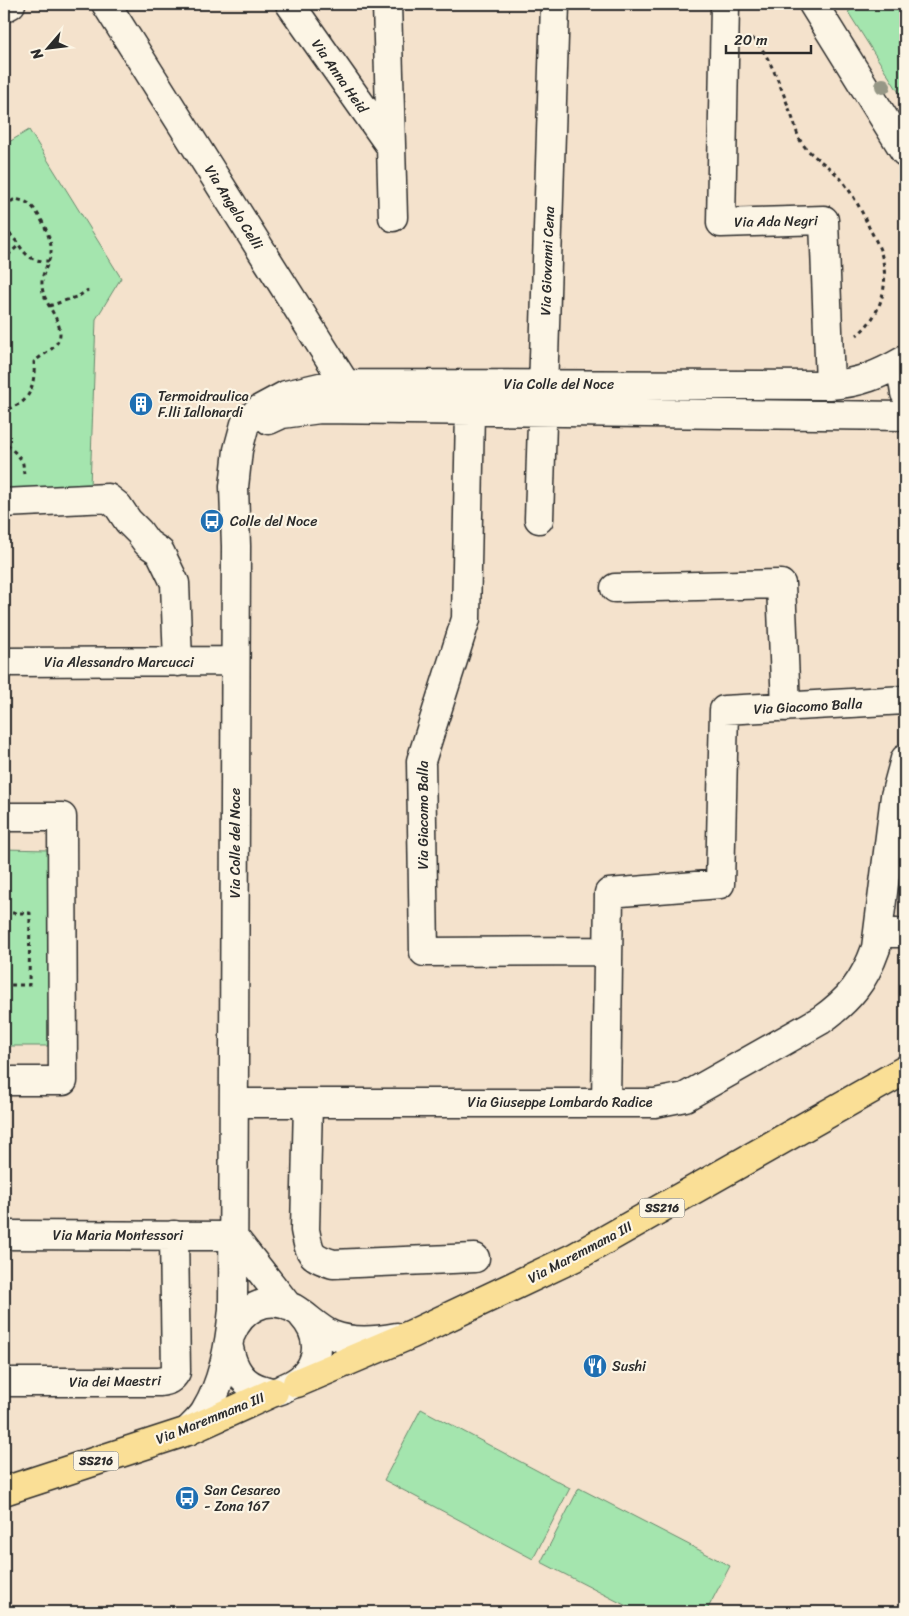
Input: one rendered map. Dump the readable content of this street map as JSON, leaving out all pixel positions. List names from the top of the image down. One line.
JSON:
{"streets":{"main road":["SS216","Via Maremmana III"],"street":["Via Anna Heid","Via Angelo Celli","Via Ada Negri","Via Giovanni Cena","Via Colle del Noce","Via Alessandro Marcucci","Via Giacomo Balla","Via Giuseppe Lombardo Radice","Via Maria Montessori","Via dei Maestri"]},"crossings":[["Via Angelo Celli","Via Colle del Noce"],["Via Ada Negri","Via Colle del Noce"],["Via Giovanni Cena","Via Colle del Noce"],["Via Colle del Noce","Via Alessandro Marcucci"],["Via Colle del Noce","Via Giacomo Balla"],["Via Colle del Noce","Via Giuseppe Lombardo Radice"],["Via Colle del Noce","Via Maria Montessori"],["Via Colle del Noce","Via Maremmana III"],["Via Giacomo Balla","Via Giuseppe Lombardo Radice"],["Via Maria Montessori","Via dei Maestri"]],"places":{"building":["Termoidraulica F.lli Iallonardi"],"bus stop":["Colle del Noce","San Cesareo - Zona 167"],"restaurant":["Sushi"]},"scale_bar":"20 m","north":"bottom left"}
